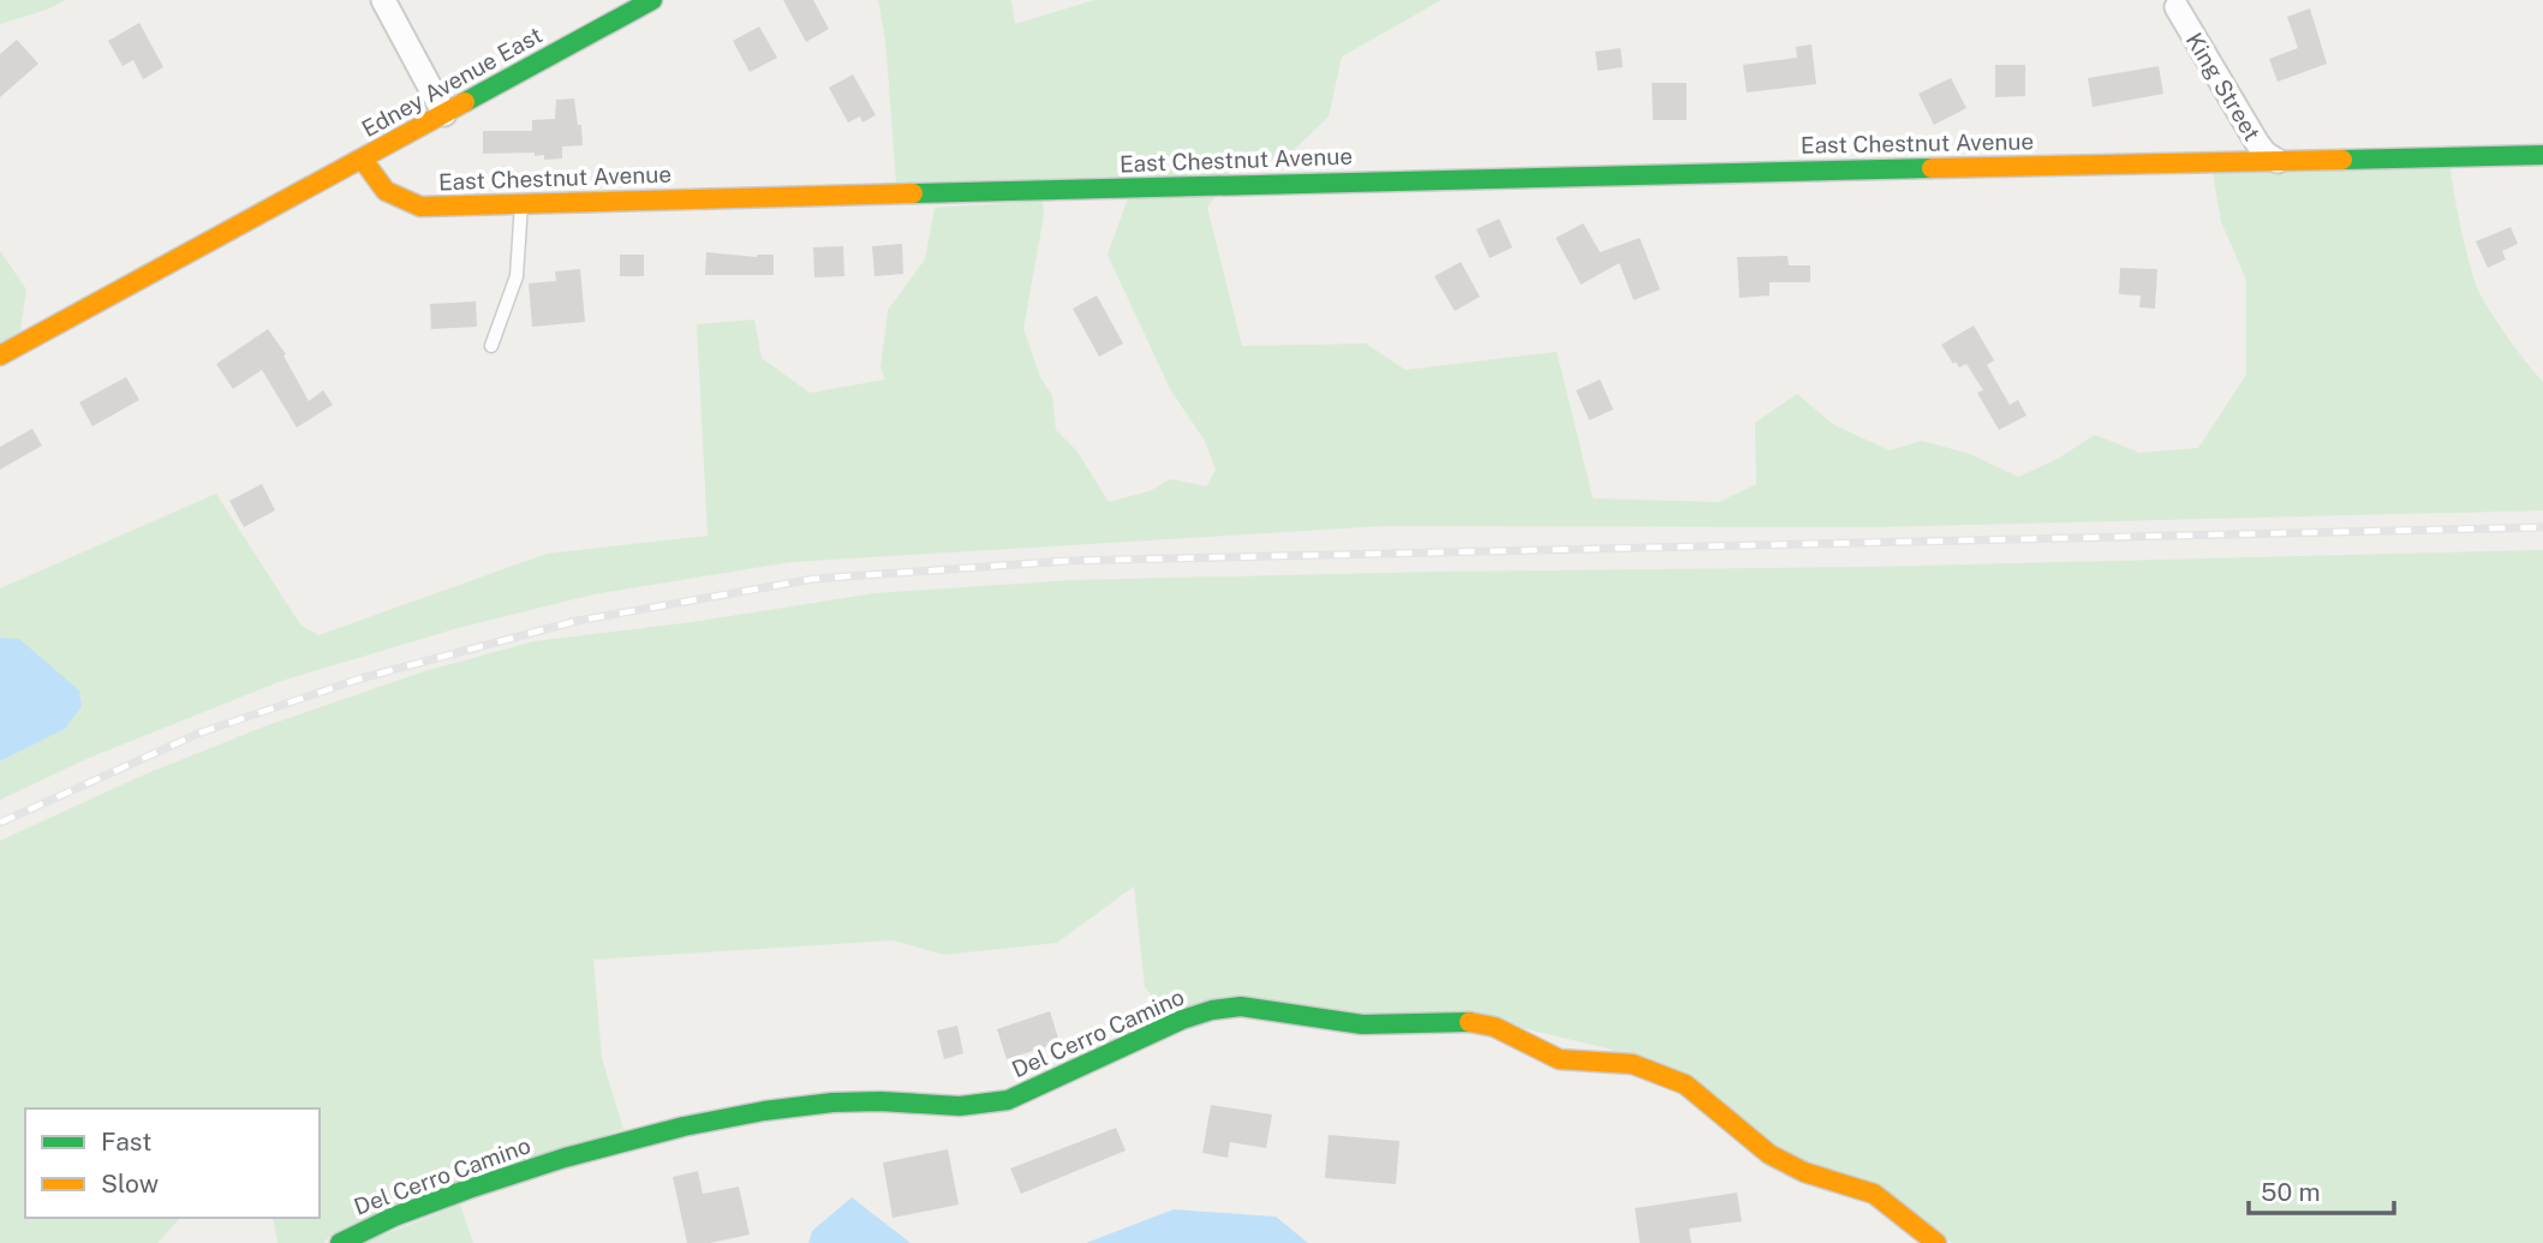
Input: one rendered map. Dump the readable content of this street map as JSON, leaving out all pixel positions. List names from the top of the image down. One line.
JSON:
{"streets":{"street":["Edney Avenue East","King Street","East Chestnut Avenue","Del Cerro Camino"]},"crossings":[["Edney Avenue East","East Chestnut Avenue"],["King Street","East Chestnut Avenue"]],"legend":["Fast","Slow"],"scale_bar":"50 m"}
